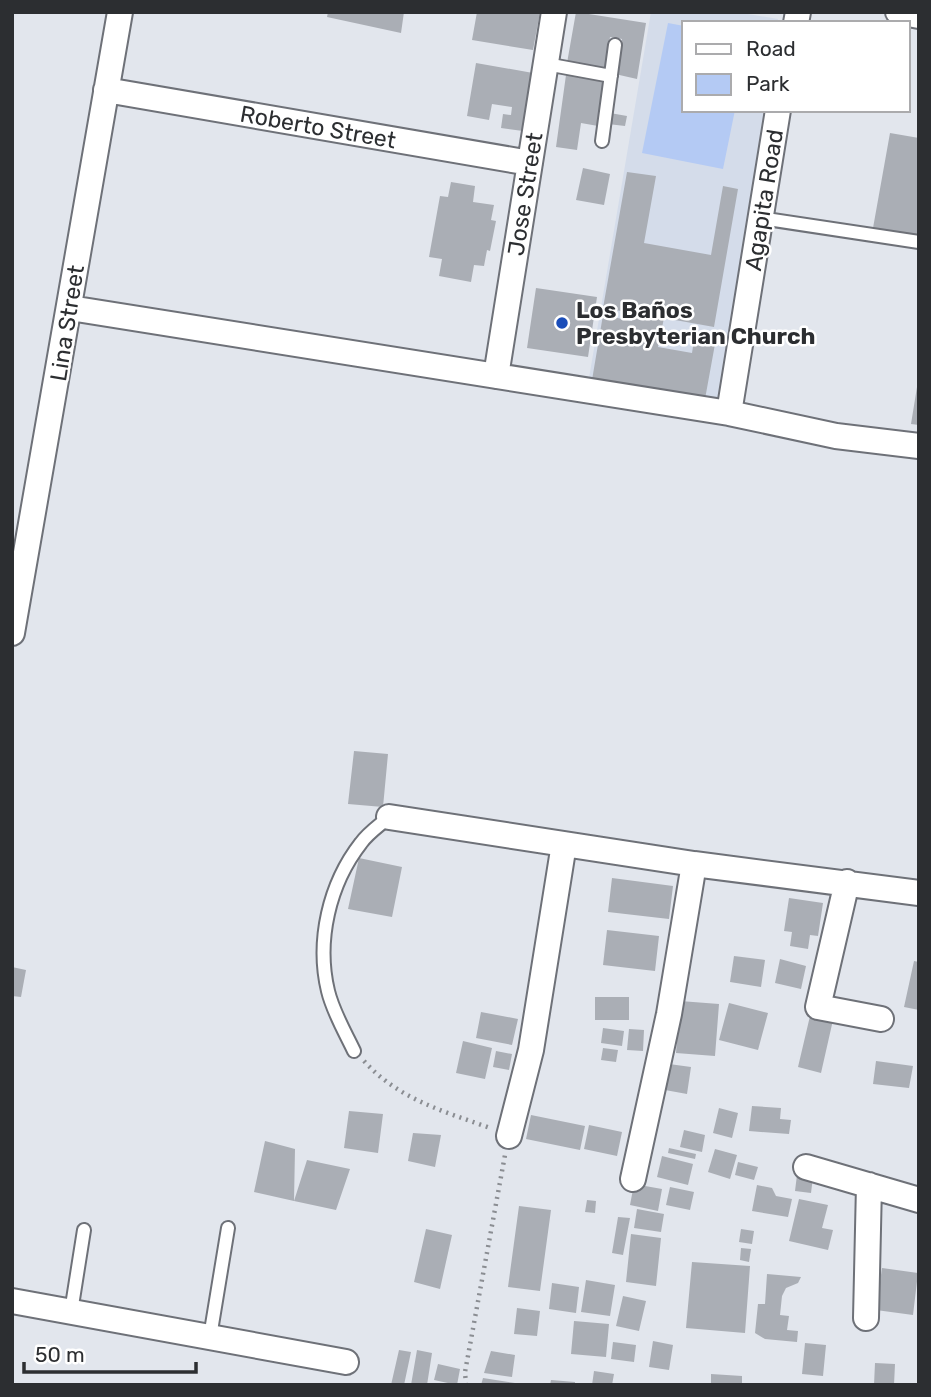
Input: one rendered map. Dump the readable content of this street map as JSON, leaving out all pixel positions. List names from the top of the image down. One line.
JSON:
{"streets":{"street":["Roberto Street","Jose Street","Agapita Road","Lina Street"]},"crossings":[["Roberto Street","Jose Street"],["Roberto Street","Lina Street"]],"places":["Los Baños Presbyterian Church"],"legend":["Road","Park"],"scale_bar":"50 m"}
